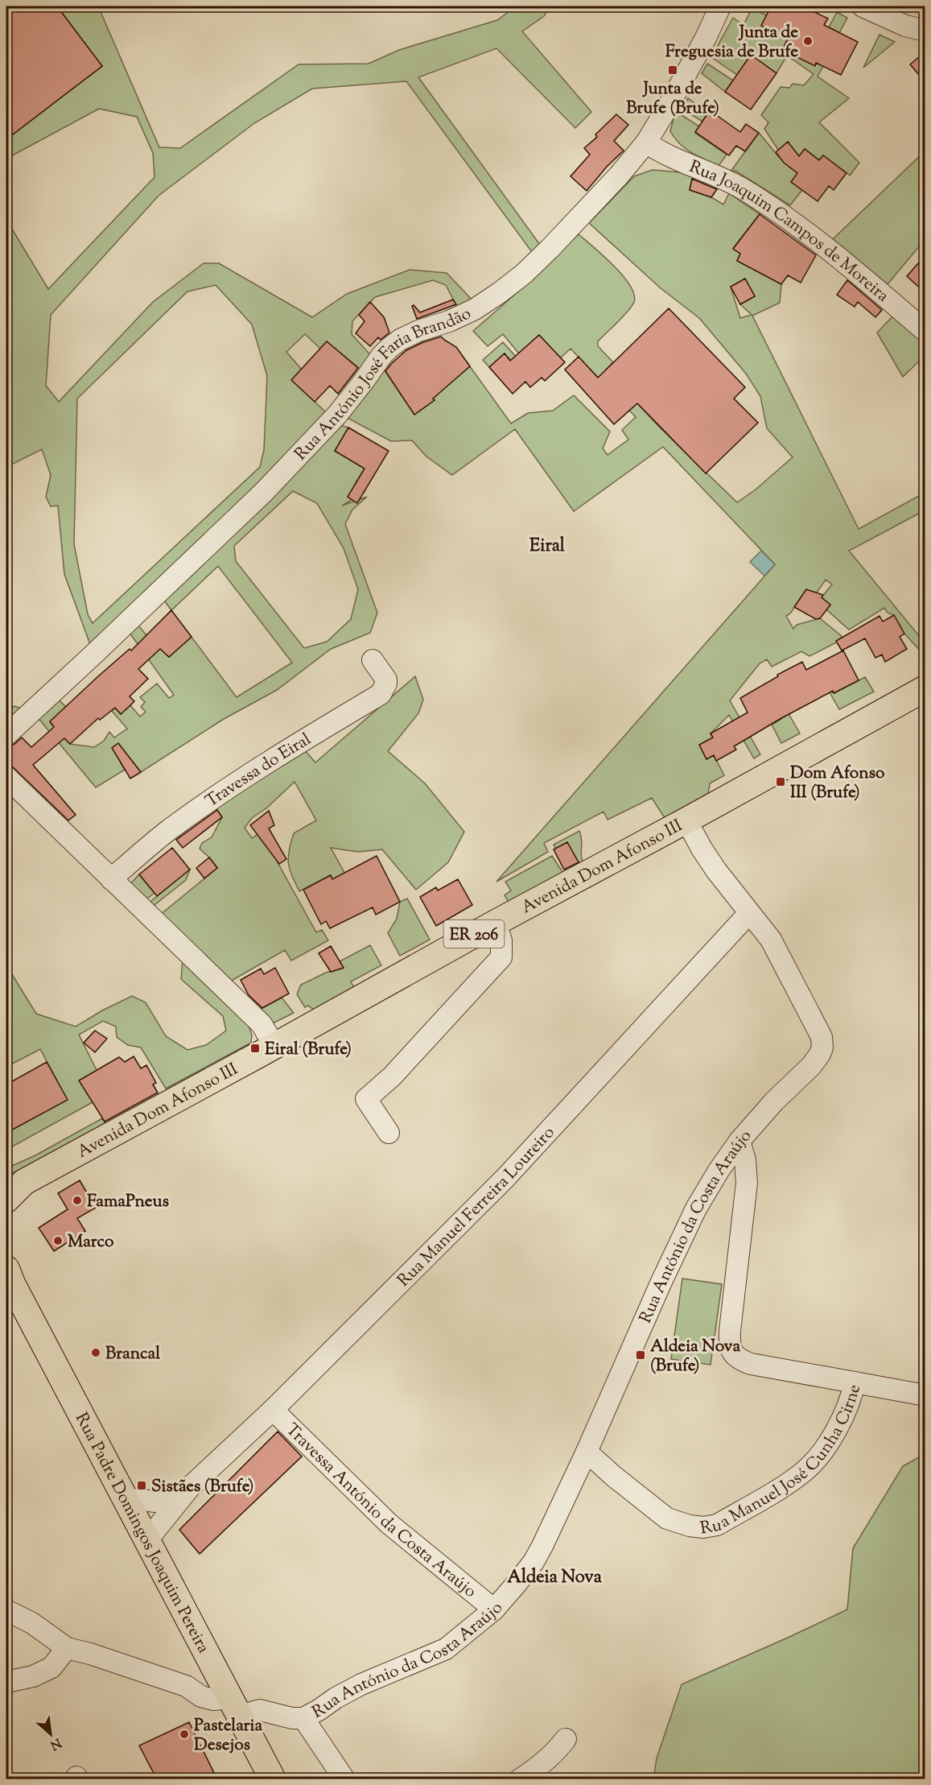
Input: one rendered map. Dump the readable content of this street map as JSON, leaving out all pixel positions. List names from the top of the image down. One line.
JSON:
{"streets":{"main road":["Avenida Dom Afonso III","ER 206","Rua Padre Domingos Joaquim Pereira"],"street":["Rua Joaquim Campos de Moreira","Rua António José Faria Brandão","Travessa do Eiral","Rua Manuel Ferreira Loureiro","Rua António da Costa Araújo","Rua Manuel José Cunha Cirne","Travessa António da Costa Araújo"]},"crossings":[["Rua Joaquim Campos de Moreira","Rua António José Faria Brandão"],["Avenida Dom Afonso III","Rua António da Costa Araújo"],["Rua Manuel Ferreira Loureiro","Rua António da Costa Araújo"],["Rua Manuel Ferreira Loureiro","Travessa António da Costa Araújo"],["Rua Manuel Ferreira Loureiro","Rua Padre Domingos Joaquim Pereira"],["Rua António da Costa Araújo","Rua Manuel José Cunha Cirne"],["Rua António da Costa Araújo","Travessa António da Costa Araújo"],["Rua António da Costa Araújo","Rua Padre Domingos Joaquim Pereira"]],"districts":["Eiral","Aldeia Nova"],"places":{"other":["Junta de Freguesia de Brufe","FamaPneus","Marco","Brancal","Pastelaria Desejos"],"transit":["Junta de Brufe (Brufe)","Dom Afonso III (Brufe)","Eiral (Brufe)","Aldeia Nova (Brufe)","Sistães (Brufe)"]},"north":"bottom right"}
